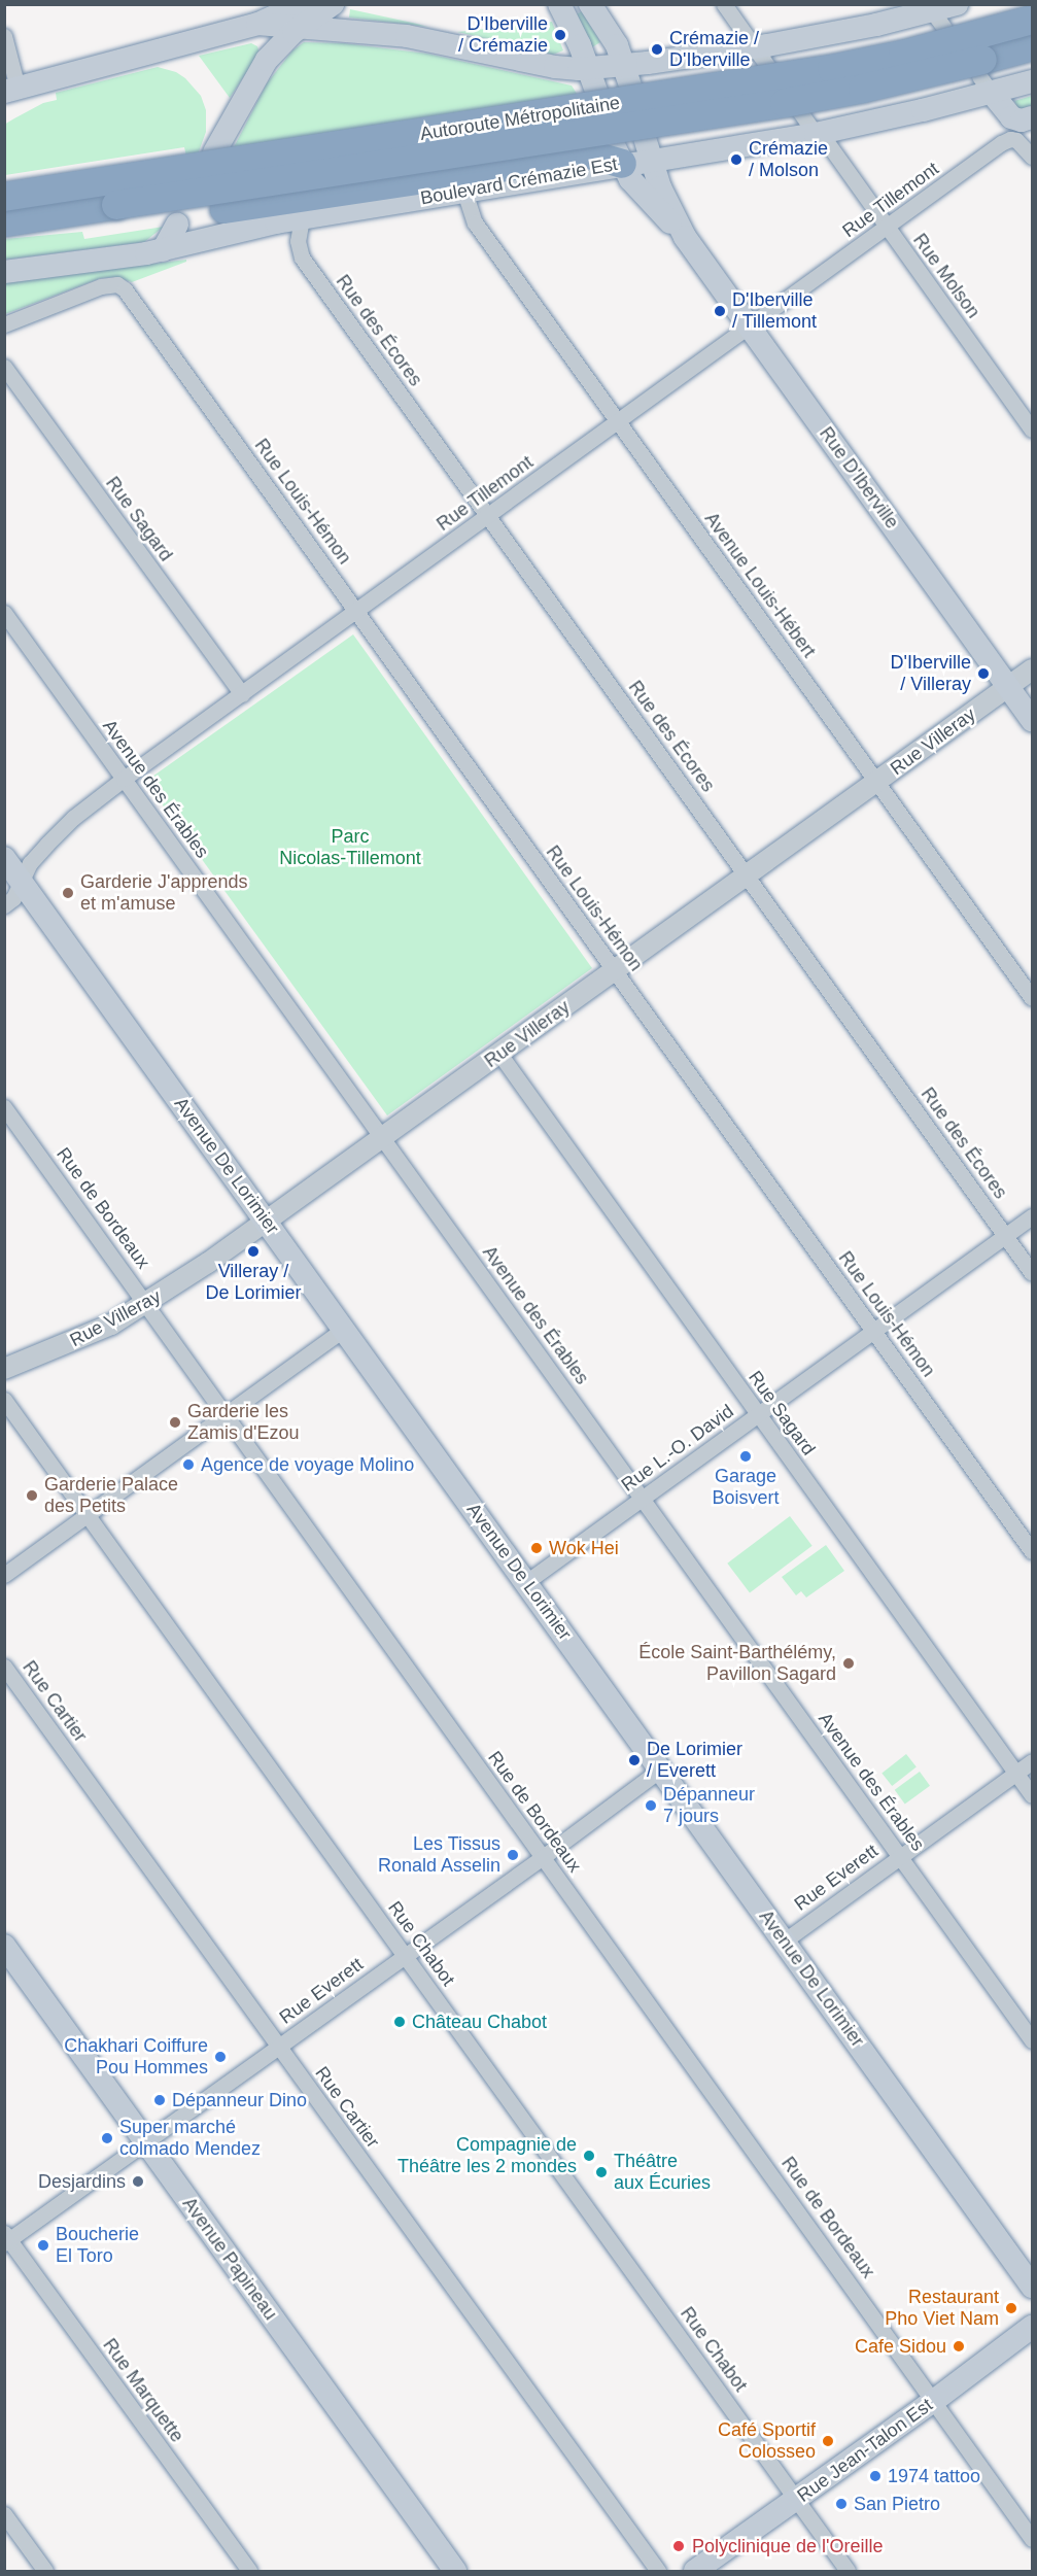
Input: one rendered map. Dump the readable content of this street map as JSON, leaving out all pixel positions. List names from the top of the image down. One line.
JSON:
{"streets":{"highway":["Autoroute Métropolitaine"],"main road":["Boulevard Crémazie Est","Rue D'Iberville","Avenue De Lorimier","Avenue Papineau","Rue Jean-Talon Est"],"street":["Rue Tillemont","Rue Molson","Rue des Écores","Rue Louis-Hémon","Rue Sagard","Avenue Louis-Hébert","Rue Villeray","Avenue des Érables","Rue de Bordeaux","Rue L.-O. David","Rue Cartier","Rue Everett","Rue Chabot","Rue Marquette"]},"crossings":[["Boulevard Crémazie Est","Rue Molson"],["Boulevard Crémazie Est","Rue des Écores"],["Boulevard Crémazie Est","Rue D'Iberville"],["Boulevard Crémazie Est","Avenue Louis-Hébert"],["Rue Tillemont","Rue Molson"],["Rue Tillemont","Rue des Écores"],["Rue Tillemont","Rue D'Iberville"],["Rue Tillemont","Rue Louis-Hémon"],["Rue Tillemont","Rue Sagard"],["Rue Tillemont","Avenue Louis-Hébert"],["Rue Tillemont","Avenue des Érables"],["Rue Tillemont","Avenue De Lorimier"],["Rue des Écores","Rue Villeray"],["Rue des Écores","Rue L.-O. David"],["Rue D'Iberville","Rue Villeray"],["Rue Louis-Hémon","Rue Villeray"],["Rue Louis-Hémon","Rue L.-O. David"],["Rue Sagard","Rue Villeray"],["Rue Sagard","Rue L.-O. David"],["Rue Sagard","Rue Everett"],["Avenue Louis-Hébert","Rue Villeray"],["Rue Villeray","Avenue des Érables"],["Rue Villeray","Avenue De Lorimier"],["Rue Villeray","Rue de Bordeaux"],["Avenue des Érables","Rue L.-O. David"],["Avenue des Érables","Rue Everett"],["Avenue De Lorimier","Rue L.-O. David"],["Avenue De Lorimier","Rue Everett"],["Rue de Bordeaux","Rue Everett"],["Rue de Bordeaux","Rue Jean-Talon Est"],["Rue Cartier","Rue Everett"],["Rue Everett","Rue Chabot"],["Rue Everett","Avenue Papineau"],["Rue Everett","Rue Marquette"],["Rue Chabot","Rue Jean-Talon Est"]],"parks":["Parc Nicolas-Tillemont"],"places":["D'Iberville / Crémazie","Crémazie / D'Iberville","Crémazie / Molson","D'Iberville / Tillemont","D'Iberville / Villeray","Garderie J'apprends et m'amuse","Villeray / De Lorimier","Garderie les Zamis d'Ezou","Garage Boisvert","Agence de voyage Molino","Garderie Palace des Petits","Wok Hei","École Saint-Barthélémy, Pavillon Sagard","De Lorimier / Everett","Dépanneur 7 jours","Les Tissus Ronald Asselin","Château Chabot","Chakhari Coiffure Pou Hommes","Dépanneur Dino","Super marché colmado Mendez","Compagnie de Théâtre les 2 mondes","Théâtre aux Écuries","Desjardins","Boucherie El Toro","Restaurant Pho Viet Nam","Cafe Sidou","Café Sportif Colosseo","1974 tattoo","San Pietro","Polyclinique de l'Oreille"]}
